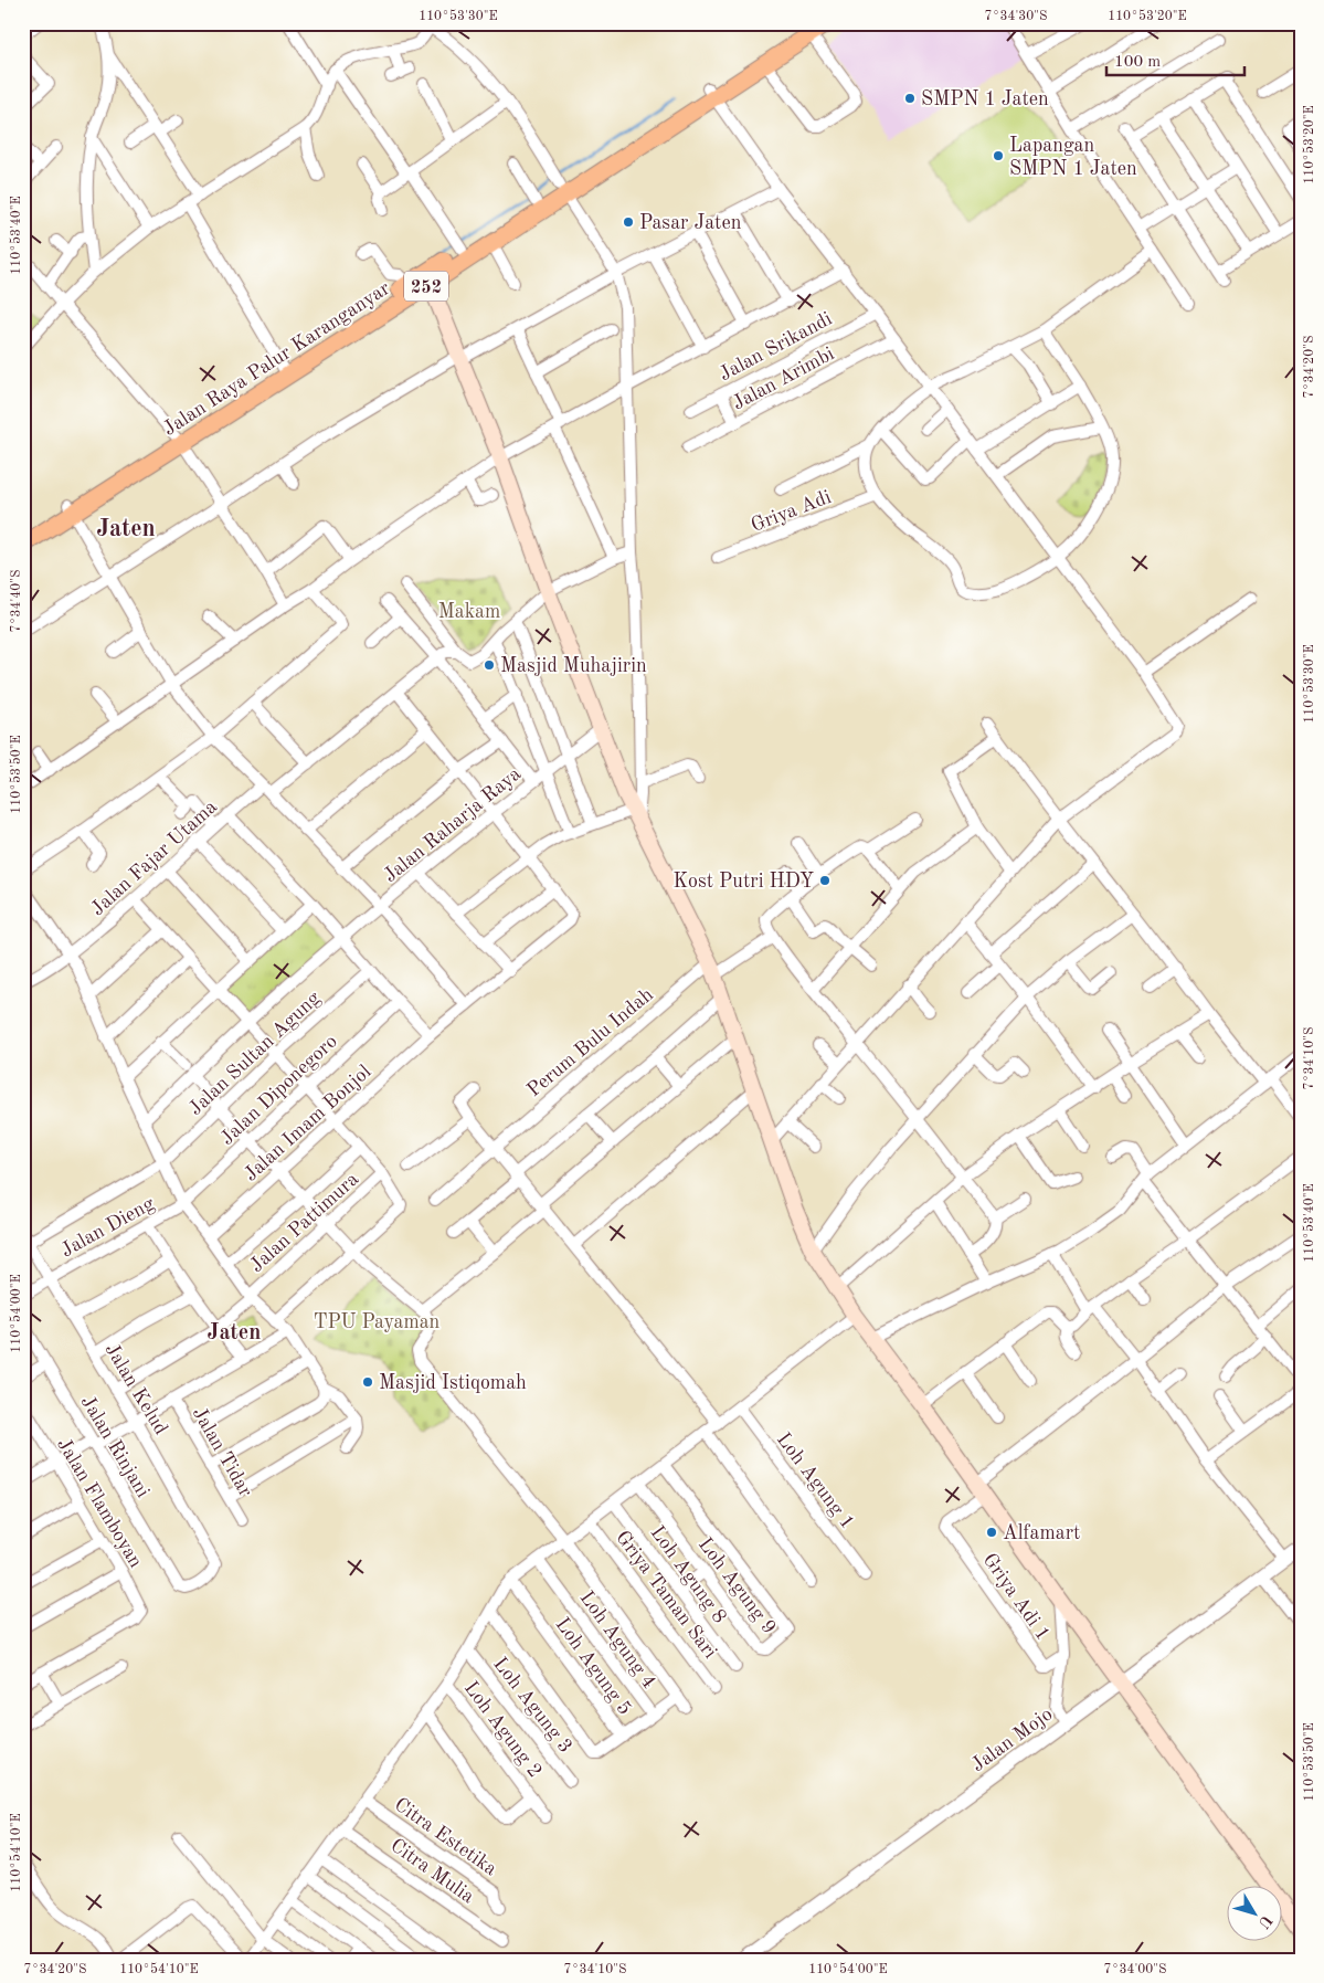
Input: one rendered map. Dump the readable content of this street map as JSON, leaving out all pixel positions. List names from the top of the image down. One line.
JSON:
{"streets":{"main road":["252","Jalan Raya Palur Karanganyar"],"street":["Jalan Srikandi","Jalan Arimbi","Griya Adi","Jalan Raharja Raya","Jalan Fajar Utama","Perum Bulu Indah","Jalan Sultan Agung","Jalan Diponegoro","Jalan Imam Bonjol","Jalan Pattimura","Jalan Dieng","Jalan Kelud","Jalan Rinjani","Jalan Tidar","Loh Agung 1","Jalan Flamboyan","Loh Agung 8","Loh Agung 9","Griya Taman Sari","Griya Adi 1","Loh Agung 4","Loh Agung 5","Loh Agung 3","Loh Agung 2","Jalan Mojo","Citra Estetika","Citra Mulia"]},"crossings":[["Jalan Sultan Agung","Jalan Kelud"],["Jalan Diponegoro","Jalan Dieng"],["Jalan Pattimura","Jalan Kelud"],["Jalan Dieng","Jalan Kelud"],["Jalan Kelud","Jalan Rinjani"]],"districts":["Jaten","Jaten"],"parks":["Makam","TPU Payaman"],"places":["SMPN 1 Jaten","Lapangan SMPN 1 Jaten","Pasar Jaten","Masjid Muhajirin","Kost Putri HDY","Masjid Istiqomah","Alfamart"],"scale_bar":"100 m","north":"bottom right","coordinates":["110°53'30\"E","7°34'30\"S","110°53'20\"E","110°53'40\"E","7°34'20\"S","7°34'40\"S","110°53'50\"E","7°34'10\"S","110°54'00\"E","110°54'10\"E","7°34'00\"S"]}
